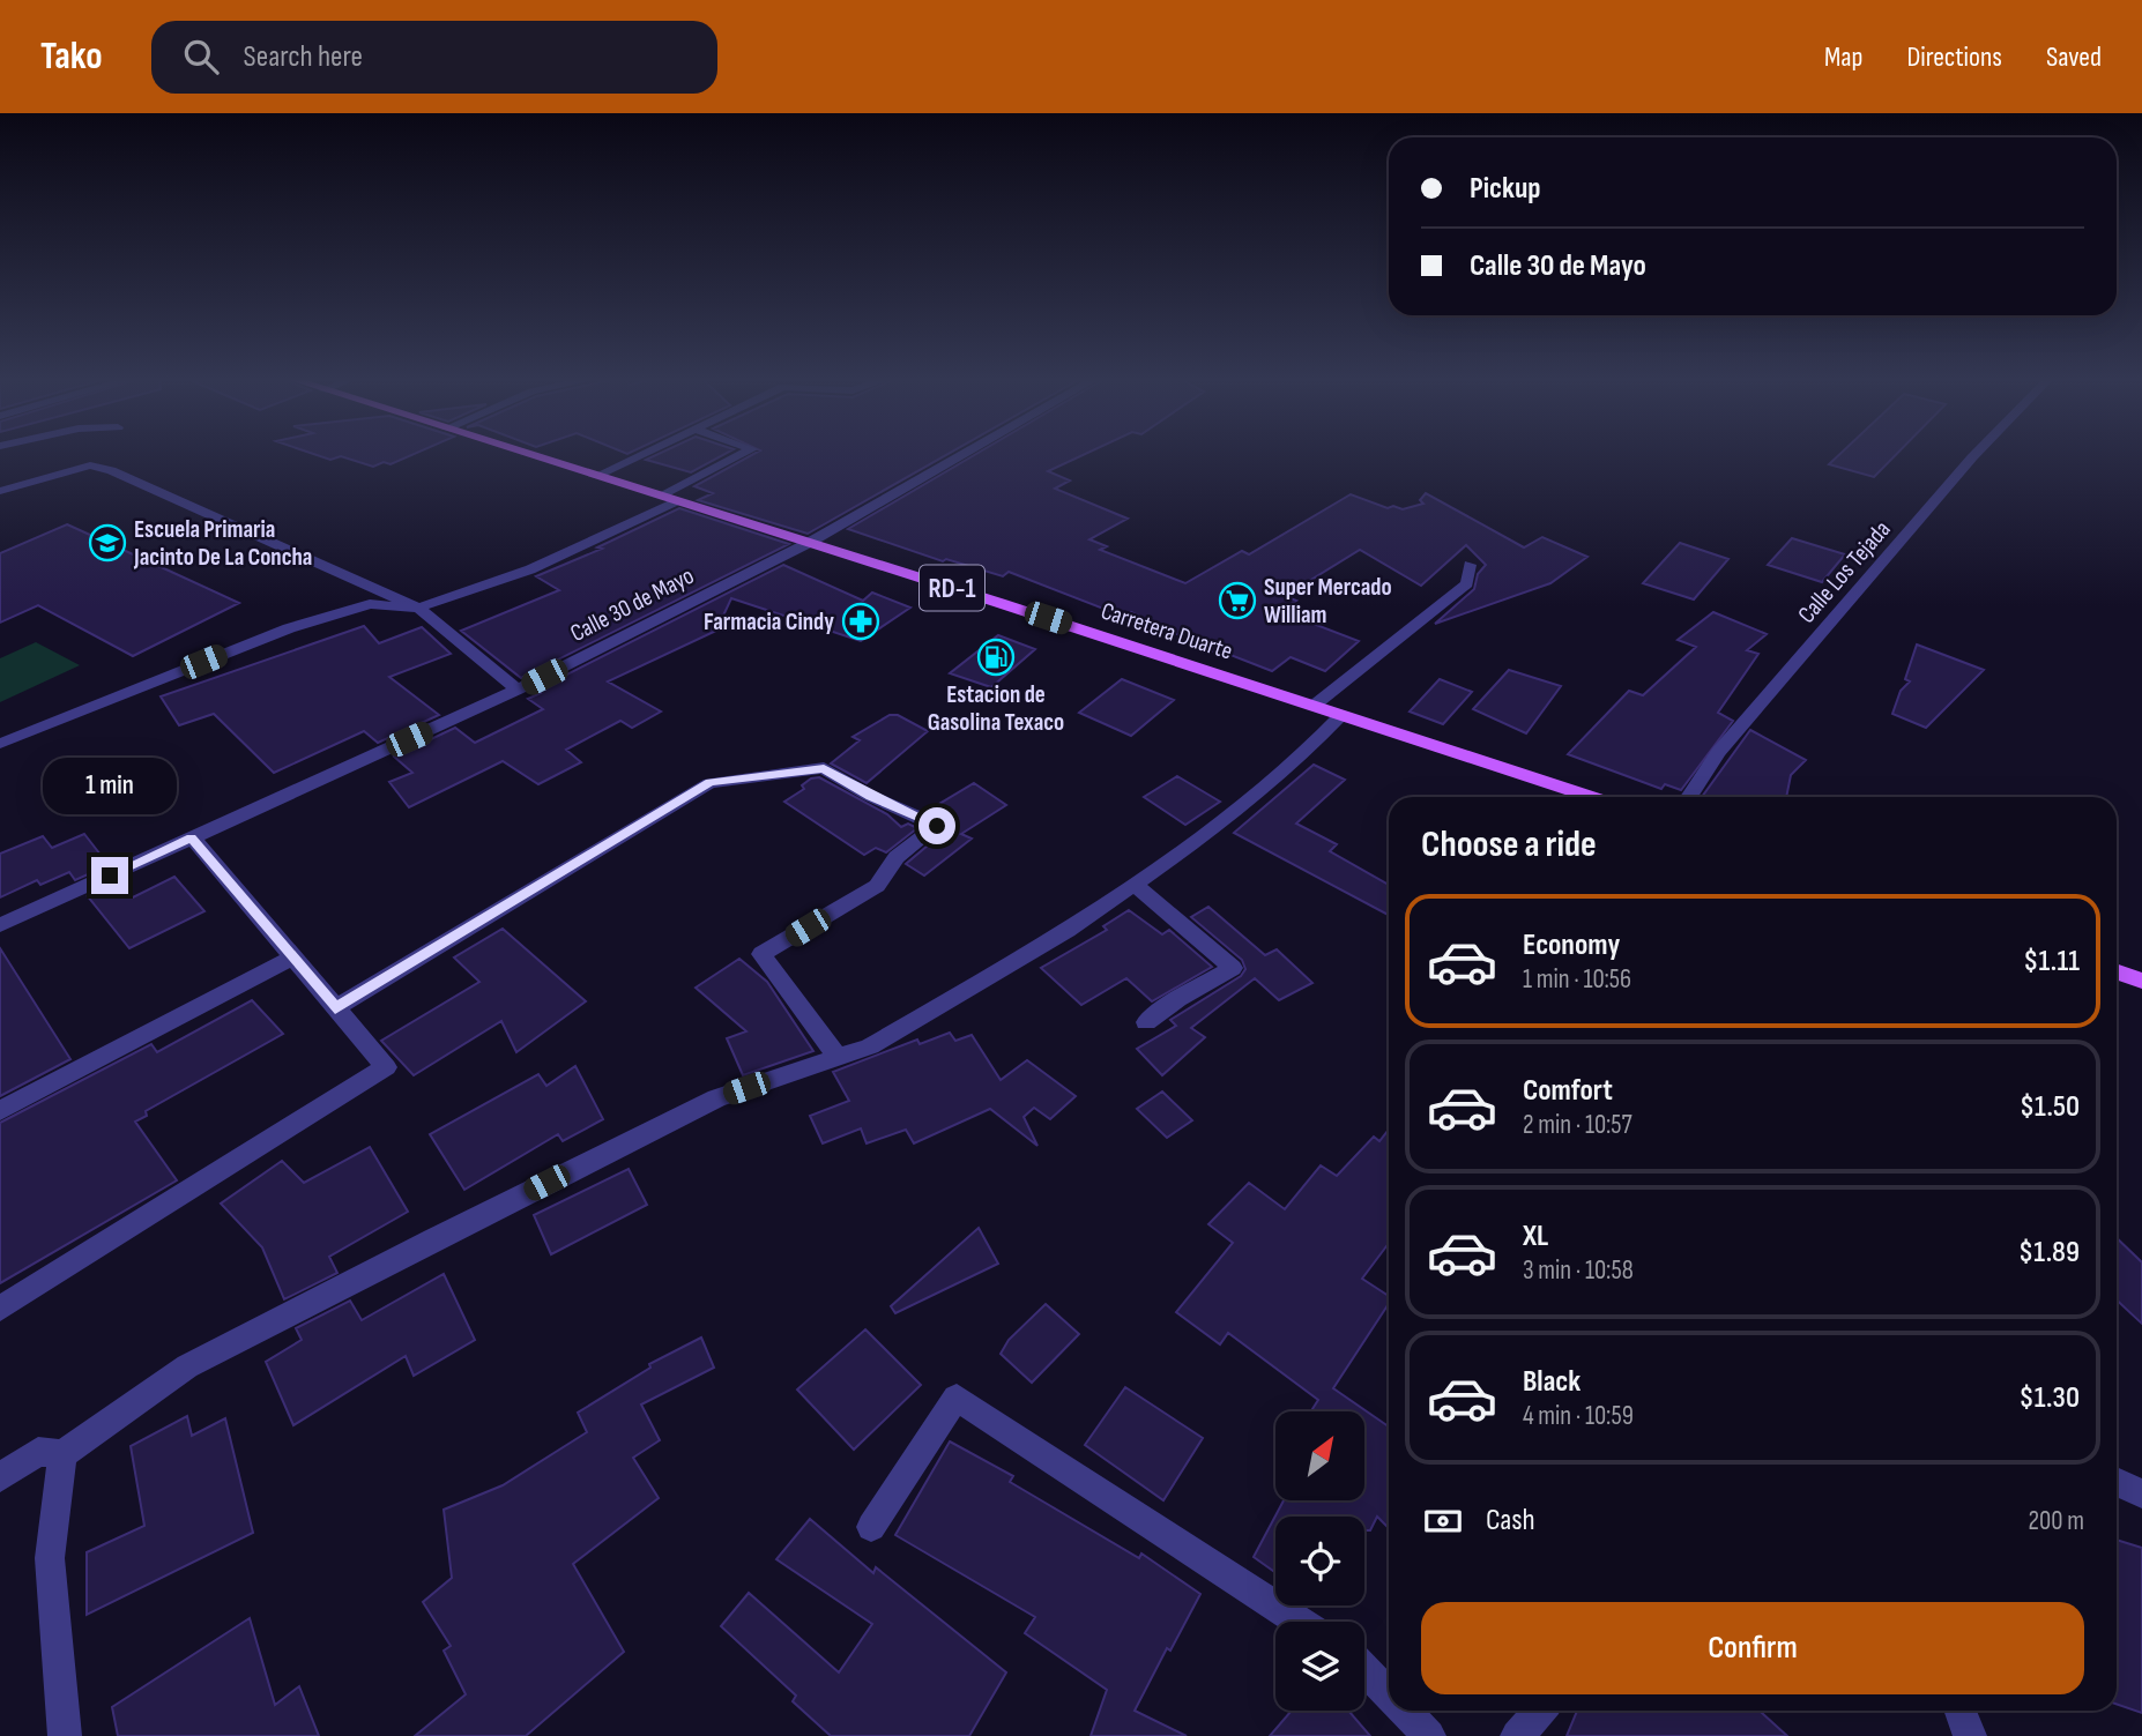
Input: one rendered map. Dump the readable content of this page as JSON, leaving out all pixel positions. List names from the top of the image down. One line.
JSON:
{"streets":{"main road":["RD-1","Carretera Duarte"],"street":["Calle Los Tejada","Calle 30 de Mayo"]},"crossings":[["Calle 30 de Mayo","Carretera Duarte"]],"places":{"school or university":["Escuela Primaria Jacinto De La Concha"],"supermarket":["Super Mercado William"],"pharmacy":["Farmacia Cindy"],"fuel station":["Estacion de Gasolina Texaco"]},"north":"top right","page":{"header":"Tako","search":"Search here","nav":["Map","Directions","Saved"],"banner":["Pickup","Calle 30 de Mayo"],"bubble":"1 min","heading":"Choose a ride","list":[{"name":"Economy","note":"1 min · 10:56","value":"$1.11"},{"name":"Comfort","note":"2 min · 10:57","value":"$1.50"},{"name":"XL","note":"3 min · 10:58","value":"$1.89"},{"name":"Black","note":"4 min · 10:59","value":"$1.30"}],"pay":["Cash","200 m"],"buttons":"Confirm"}}
